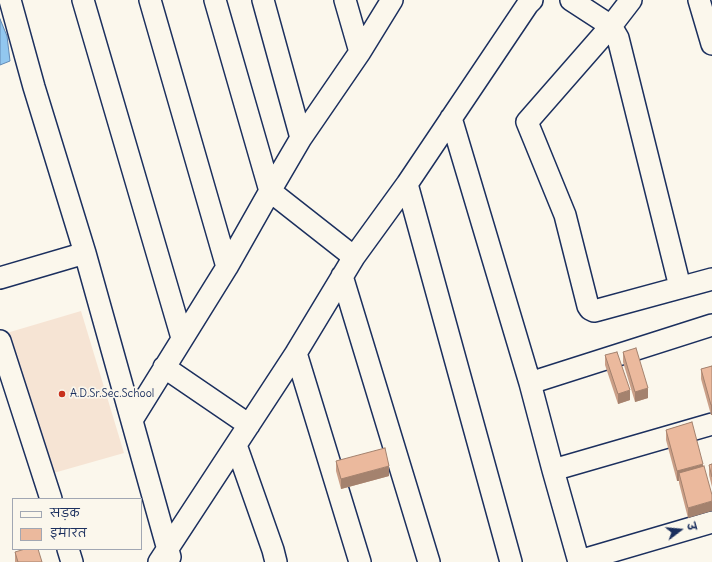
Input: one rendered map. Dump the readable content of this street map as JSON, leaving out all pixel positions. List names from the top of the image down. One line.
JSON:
{"places":["A.D.Sr.Sec.School"],"legend":["सड़क","इमारत"],"north":"right"}
